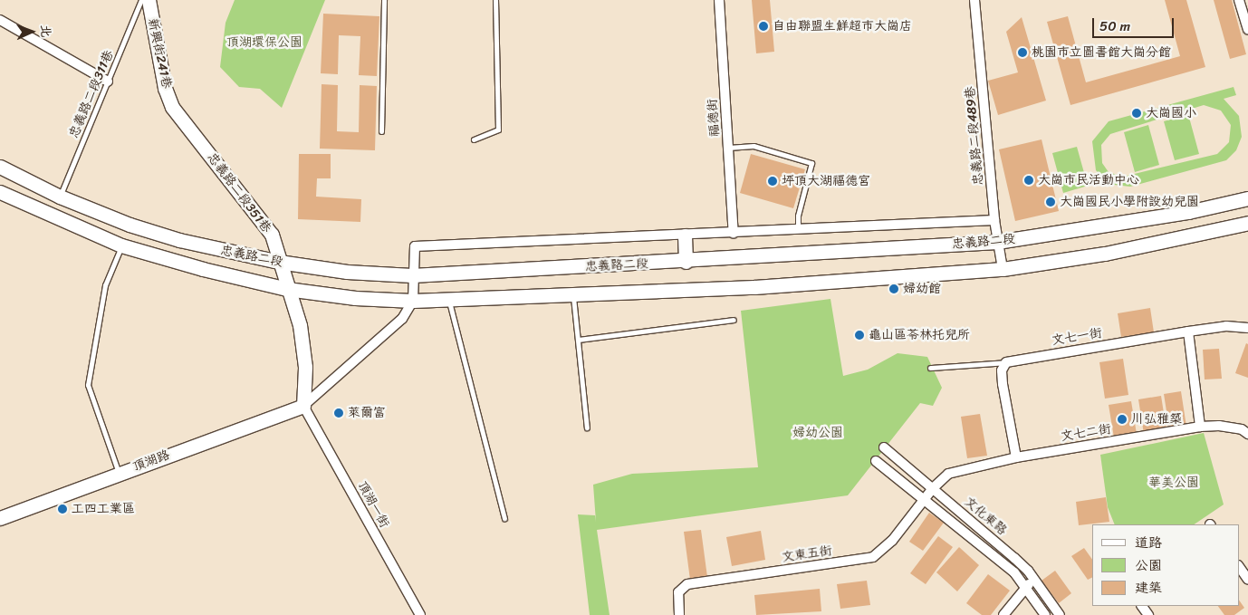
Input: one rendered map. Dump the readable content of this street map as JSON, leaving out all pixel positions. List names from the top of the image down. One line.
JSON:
{"streets":{"main road":["新興街241巷","忠義路二段351巷","忠義路二段","頂湖路"],"street":["福德街","忠義路二段489巷","文七一街","文七二街","頂湖一街","文化東路","文東五街"],"lane":["忠義路二段311巷"]},"crossings":[["新興街241巷","忠義路二段351巷"],["忠義路二段311巷","忠義路二段"],["忠義路二段489巷","忠義路二段"],["忠義路二段351巷","忠義路二段"],["忠義路二段","頂湖路"],["文七二街","文化東路"],["文七二街","文東五街"],["頂湖路","頂湖一街"],["文化東路","文東五街"]],"parks":["頂湖環保公園","婦幼公園","華美公園"],"places":["自由聯盟生鮮超市大崗店","桃園市立圖書館大崗分館","大崗國小","大崗市民活動中心","坪頂大湖福德宮","大崗國民小學附設幼兒園","婦幼館","龜山區苓林托兒所","萊爾富","川弘雅築","工四工業區"],"legend":["道路","公園","建築"],"scale_bar":"50 m","north":"right"}
